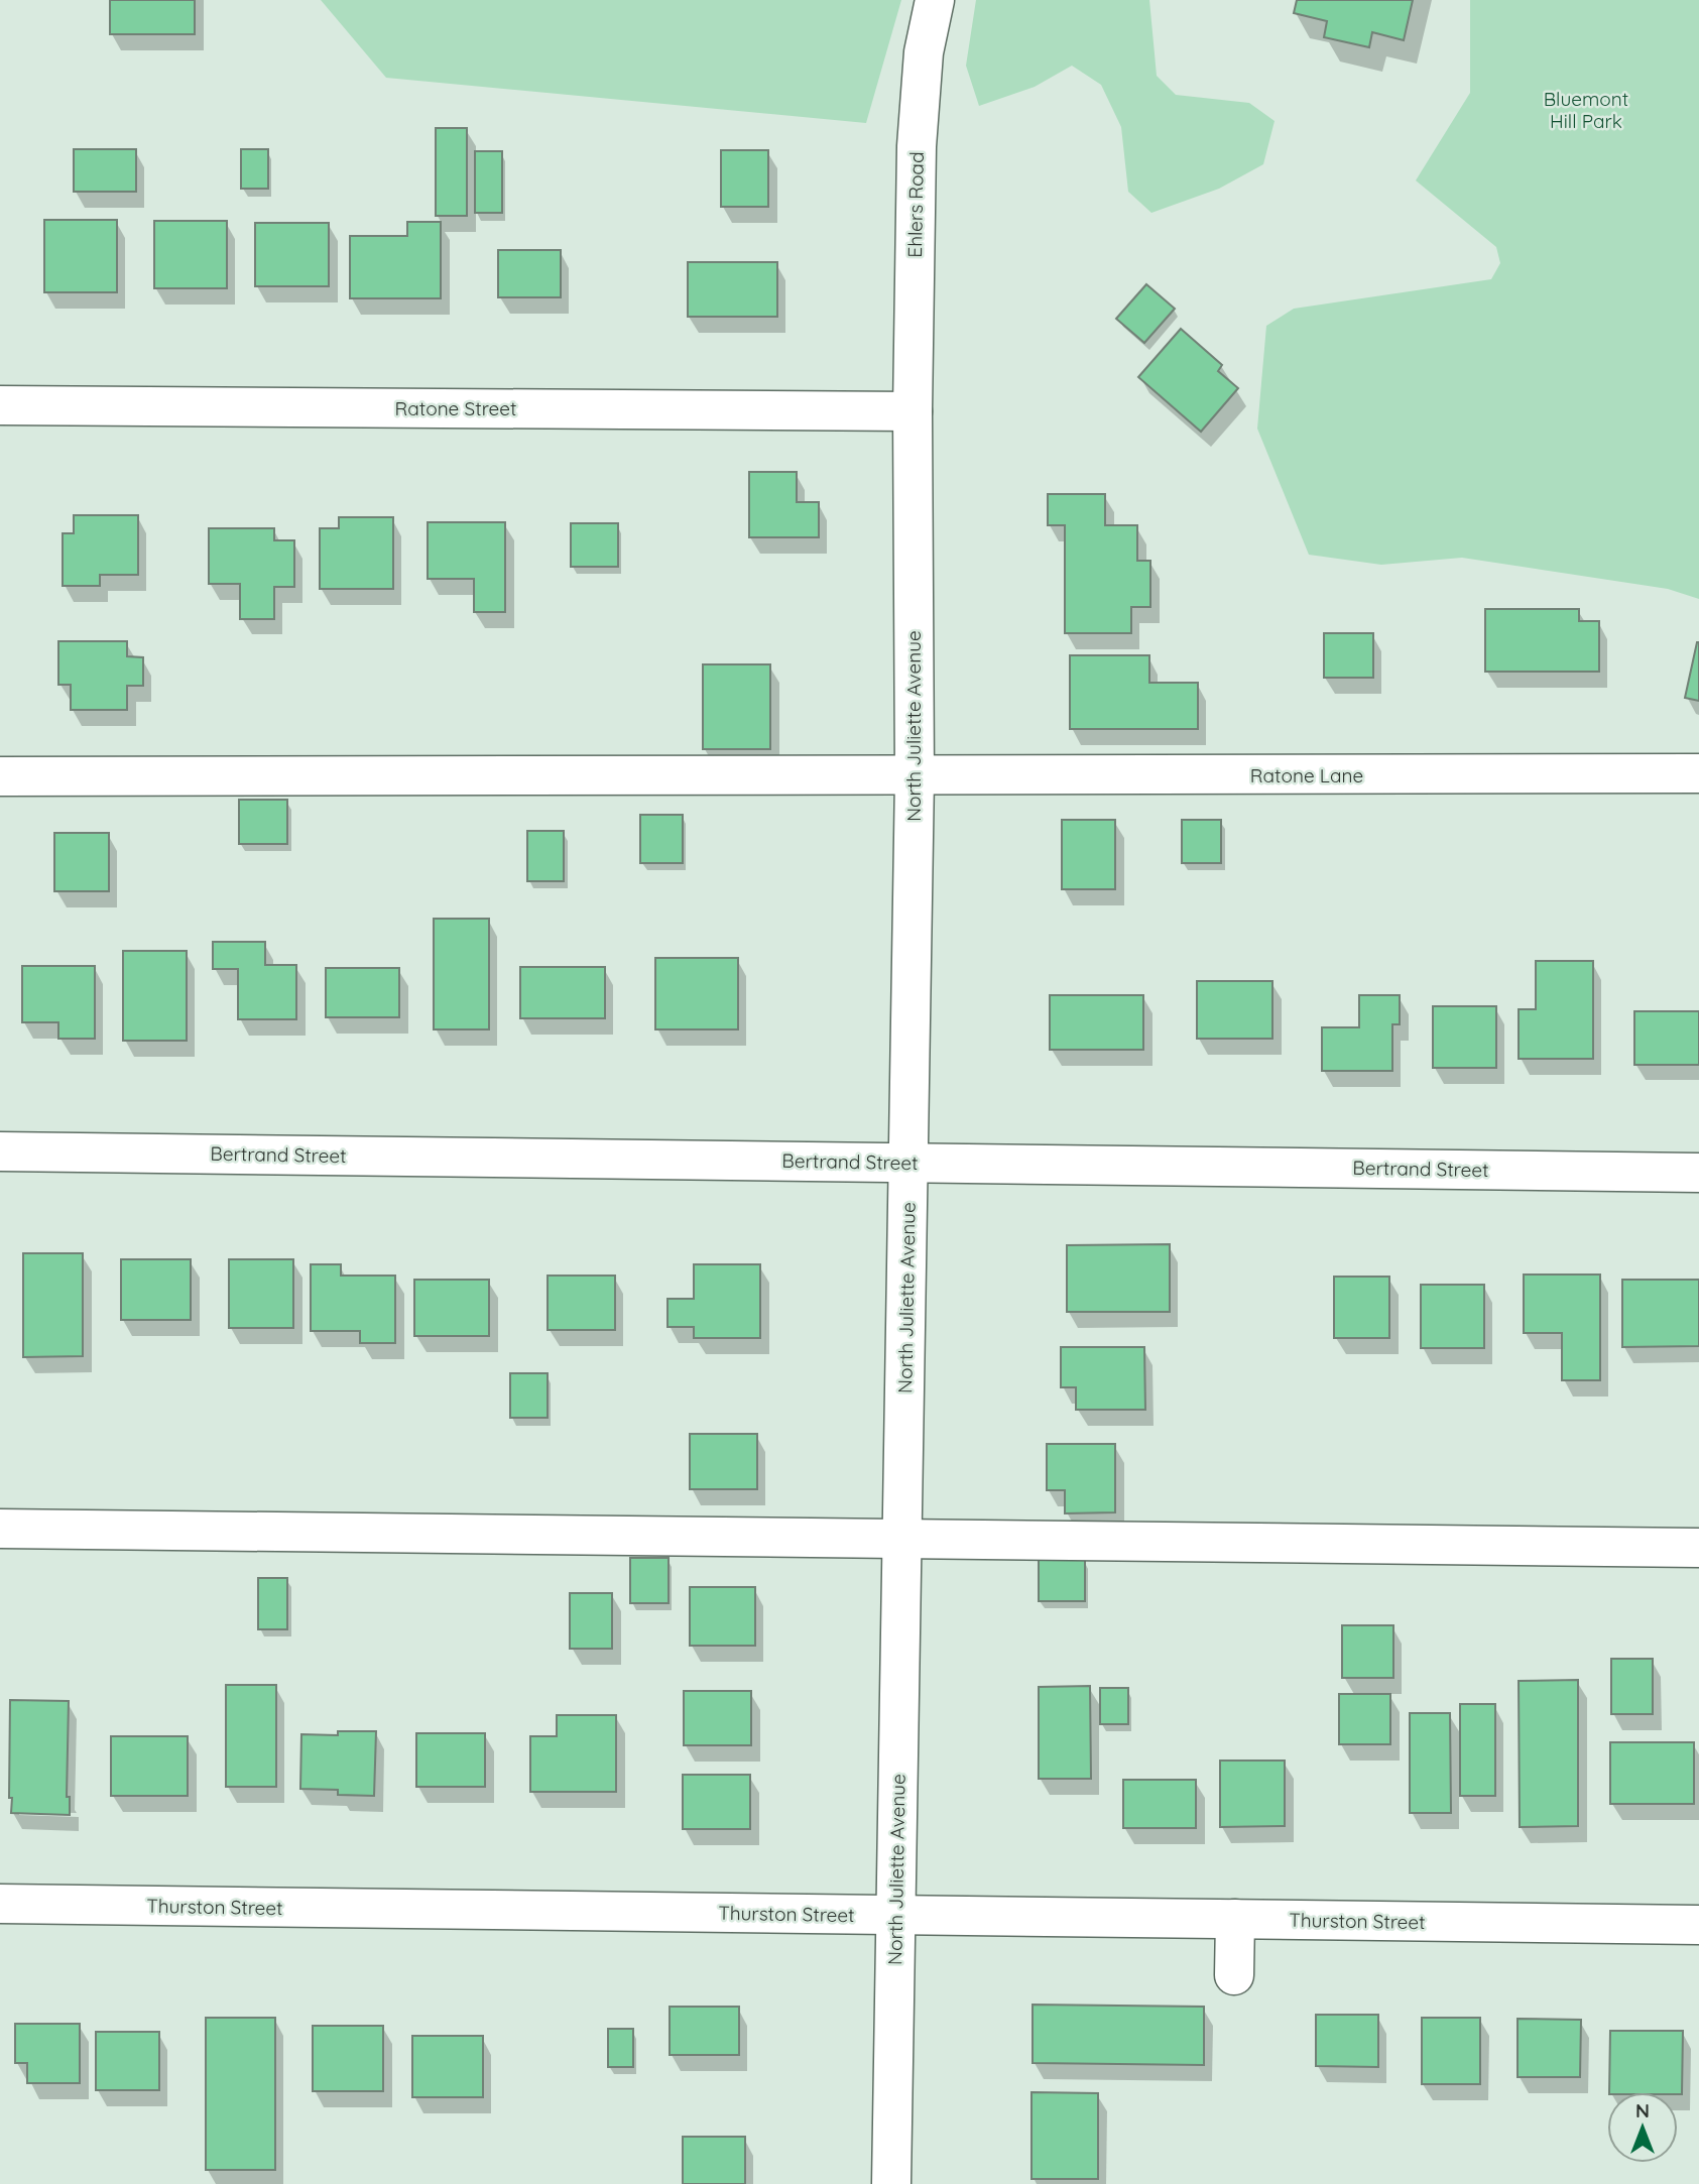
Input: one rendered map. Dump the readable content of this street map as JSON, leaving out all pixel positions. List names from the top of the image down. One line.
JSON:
{"streets":{"street":["Ehlers Road","Ratone Street","North Juliette Avenue","Ratone Lane","Bertrand Street","Thurston Street"]},"crossings":[["Ehlers Road","Ratone Street"],["Ehlers Road","North Juliette Avenue"],["Ratone Street","North Juliette Avenue"],["North Juliette Avenue","Ratone Lane"],["North Juliette Avenue","Bertrand Street"],["North Juliette Avenue","Thurston Street"]],"parks":["Bluemont Hill Park"],"north":"top"}
